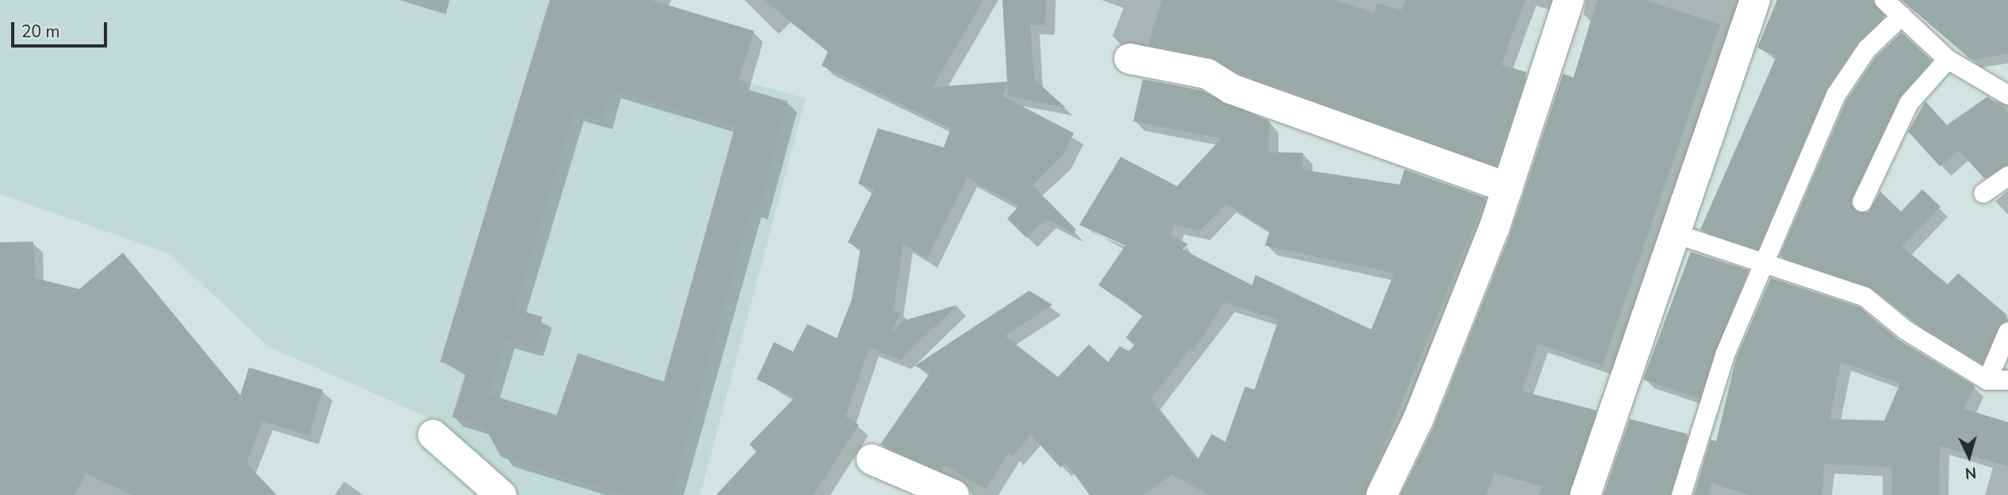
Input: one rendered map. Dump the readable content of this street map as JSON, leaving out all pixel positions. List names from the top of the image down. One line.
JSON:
{"scale_bar":"20 m","north":"bottom"}
